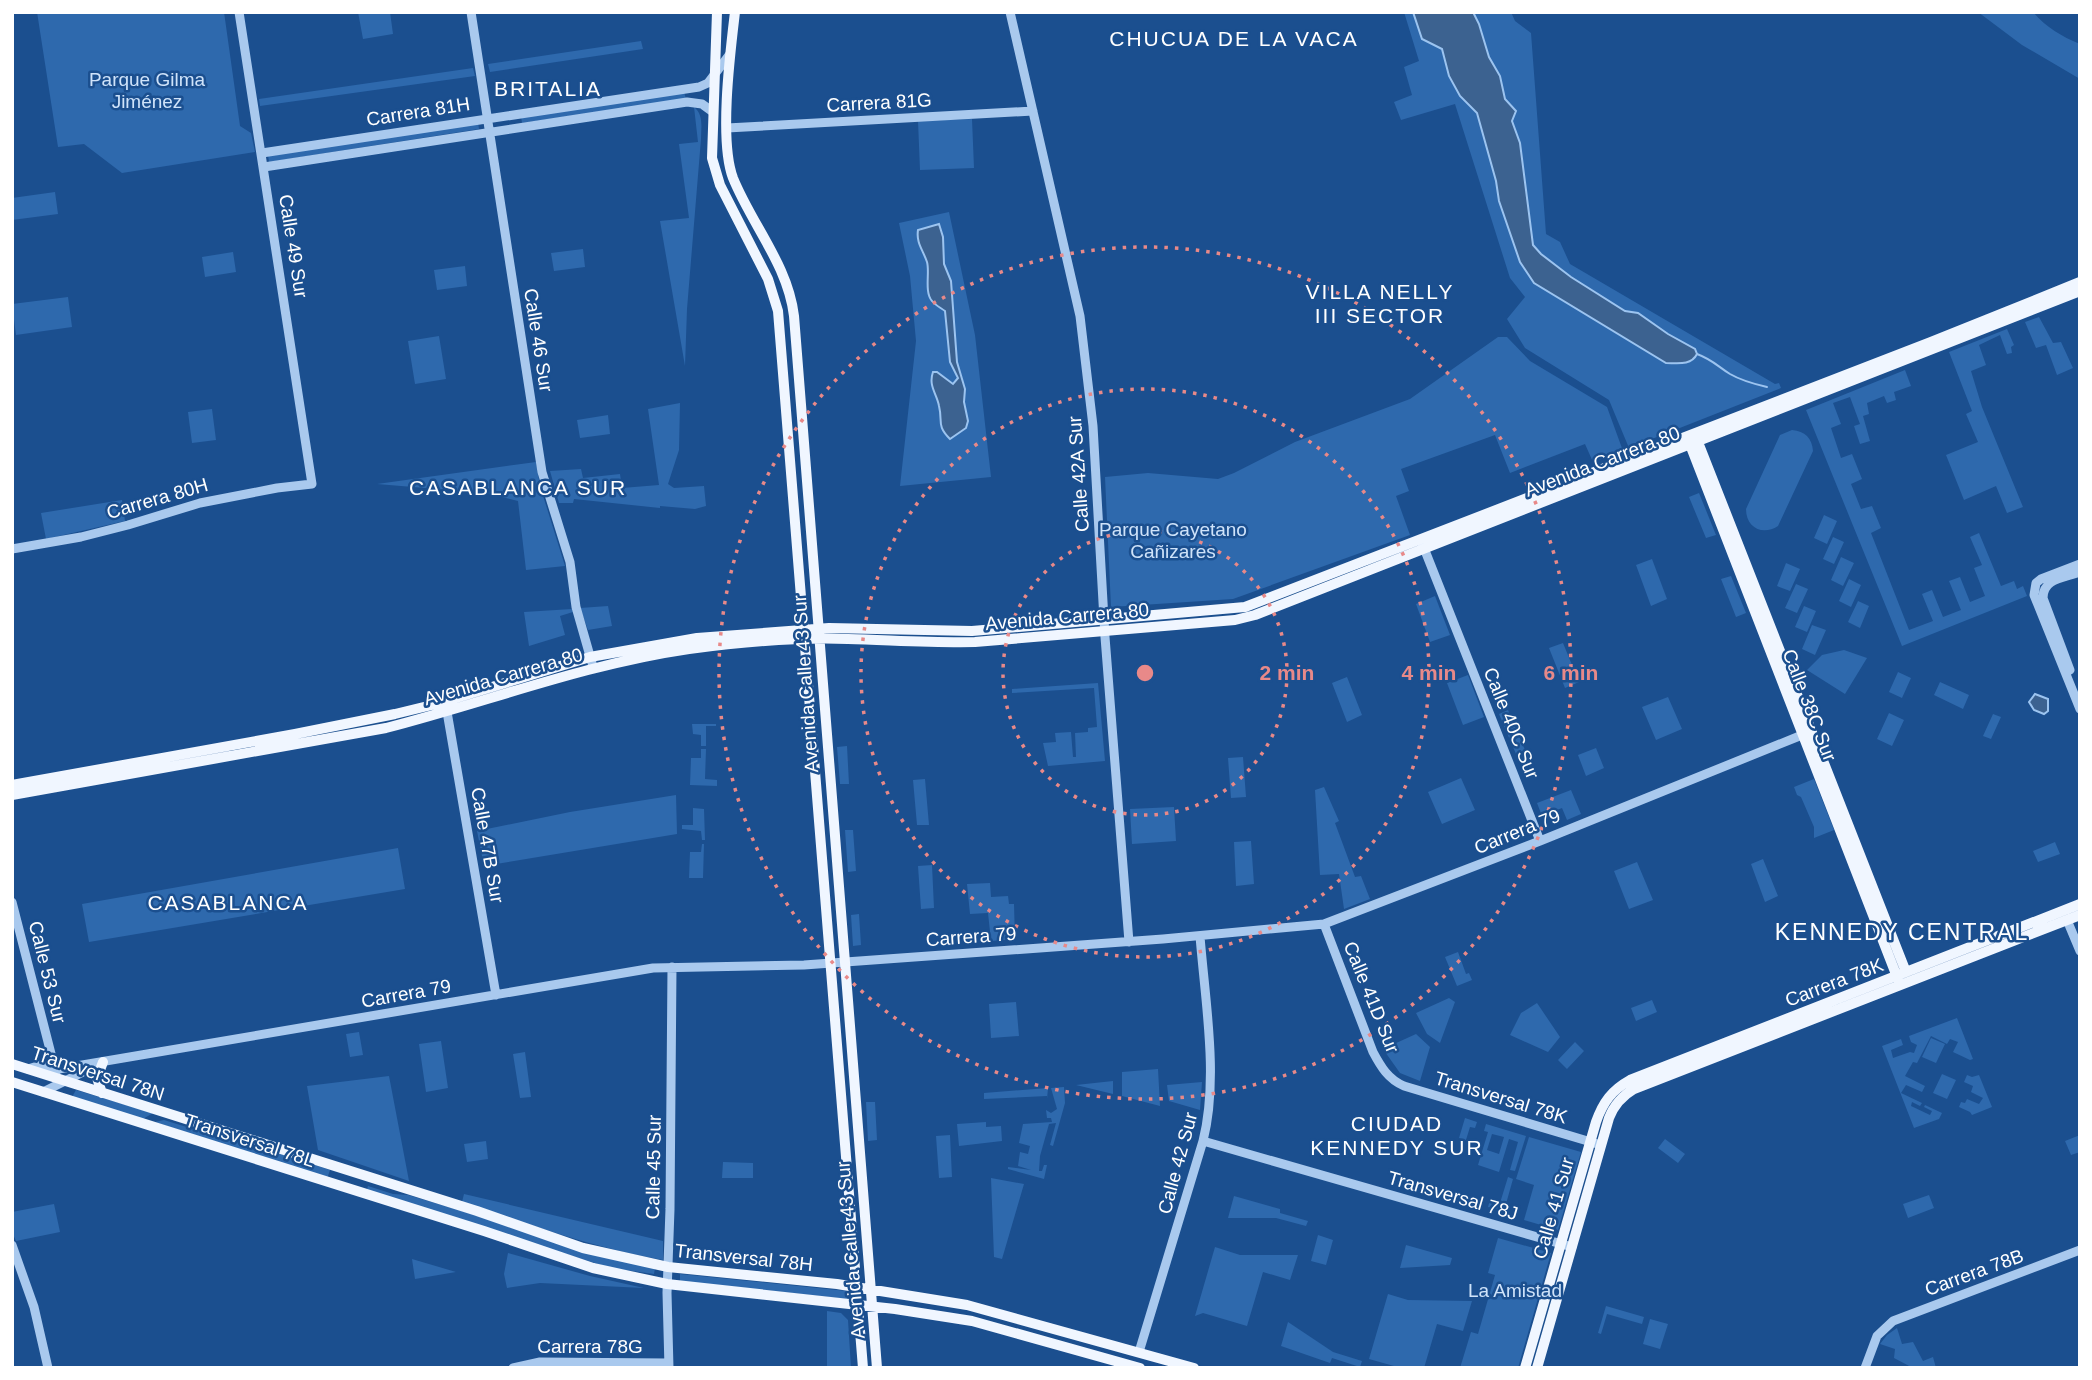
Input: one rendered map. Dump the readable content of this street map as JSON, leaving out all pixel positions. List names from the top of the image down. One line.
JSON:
{"streets":{"main road":["Avenida Carrera 80","Avenida Calle 43 Sur","Calle 38C Sur","Carrera 78K","Transversal 78N","Transversal 78L","Calle 41 Sur","Transversal 78H"],"street":["Carrera 81G","Carrera 81H","Calle 49 Sur","Calle 46 Sur","Calle 42A Sur","Carrera 80H","Calle 40C Sur","Carrera 79","Calle 47B Sur","Calle 53 Sur","Calle 41D Sur","Transversal 78K","Calle 42 Sur","Calle 45 Sur","Transversal 78J","Carrera 78B","Carrera 78G"]},"crossings":[["Carrera 81G","Calle 42A Sur"],["Carrera 81G","Avenida Calle 43 Sur"],["Carrera 81H","Calle 49 Sur"],["Carrera 81H","Calle 46 Sur"],["Carrera 81H","Avenida Calle 43 Sur"],["Calle 49 Sur","Carrera 80H"],["Calle 46 Sur","Avenida Carrera 80"],["Avenida Carrera 80","Calle 42A Sur"],["Avenida Carrera 80","Avenida Calle 43 Sur"],["Avenida Carrera 80","Calle 38C Sur"],["Avenida Carrera 80","Calle 40C Sur"],["Avenida Carrera 80","Calle 47B Sur"],["Calle 42A Sur","Carrera 79"],["Avenida Calle 43 Sur","Carrera 79"],["Avenida Calle 43 Sur","Transversal 78H"],["Calle 38C Sur","Carrera 79"],["Calle 38C Sur","Carrera 78K"],["Calle 40C Sur","Carrera 79"],["Carrera 79","Calle 47B Sur"],["Carrera 79","Calle 53 Sur"],["Carrera 79","Calle 41D Sur"],["Carrera 79","Transversal 78N"],["Carrera 79","Calle 42 Sur"],["Carrera 79","Calle 45 Sur"],["Calle 53 Sur","Transversal 78N"],["Carrera 78K","Calle 41 Sur"],["Calle 41D Sur","Transversal 78K"],["Transversal 78N","Transversal 78L"],["Transversal 78K","Calle 41 Sur"],["Transversal 78L","Transversal 78H"],["Calle 42 Sur","Transversal 78J"],["Calle 42 Sur","Transversal 78H"],["Calle 45 Sur","Transversal 78H"],["Calle 45 Sur","Carrera 78G"],["Transversal 78J","Calle 41 Sur"]],"districts":["CHUCUA DE LA VACA","BRITALIA","VILLA NELLY III SECTOR","CASABLANCA SUR","CASABLANCA","KENNEDY CENTRAL","CIUDAD KENNEDY SUR"],"parks":["Parque Gilma Jiménez","Parque Cayetano Cañizares","La Amistad"],"rings":["2 min","4 min","6 min"]}
